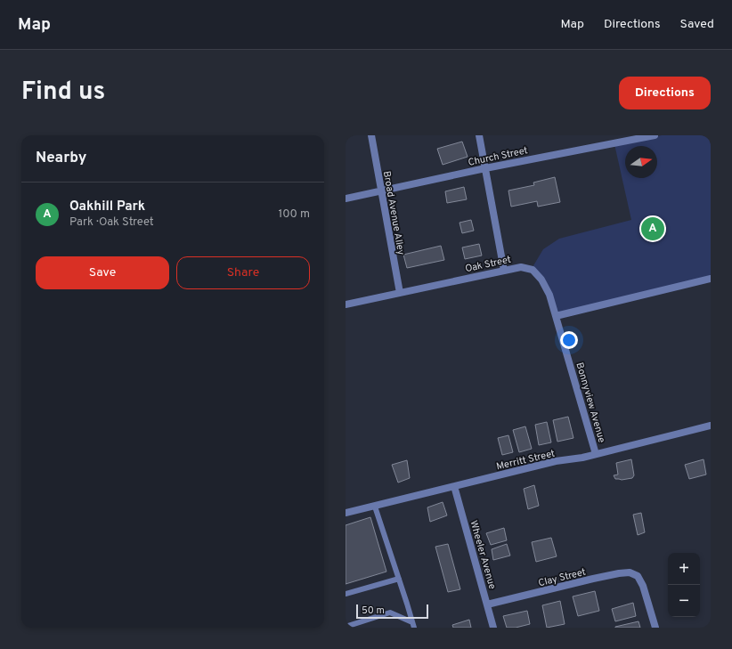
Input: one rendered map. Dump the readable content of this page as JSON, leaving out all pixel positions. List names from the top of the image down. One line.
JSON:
{"streets":{"street":["Church Street","Broad Avenue Alley","Oak Street","Bonnyview Avenue","Merritt Street","Wheeler Avenue","Clay Street"]},"crossings":[["Church Street","Broad Avenue Alley"],["Broad Avenue Alley","Oak Street"],["Oak Street","Bonnyview Avenue"],["Bonnyview Avenue","Merritt Street"],["Merritt Street","Wheeler Avenue"],["Wheeler Avenue","Clay Street"]],"scale_bar":"50 m","north":"right","page":{"header":"Map","nav":["Map","Directions","Saved"],"title":"Find us","buttons":["Directions",["Save","Share"]],"heading":"Nearby","list":[{"mark":"A","name":"Oakhill Park","note":"Park · Oak Street","value":"100 m"}],"pins":"A","map_buttons":["+","−"],"scale":"50 m"}}
